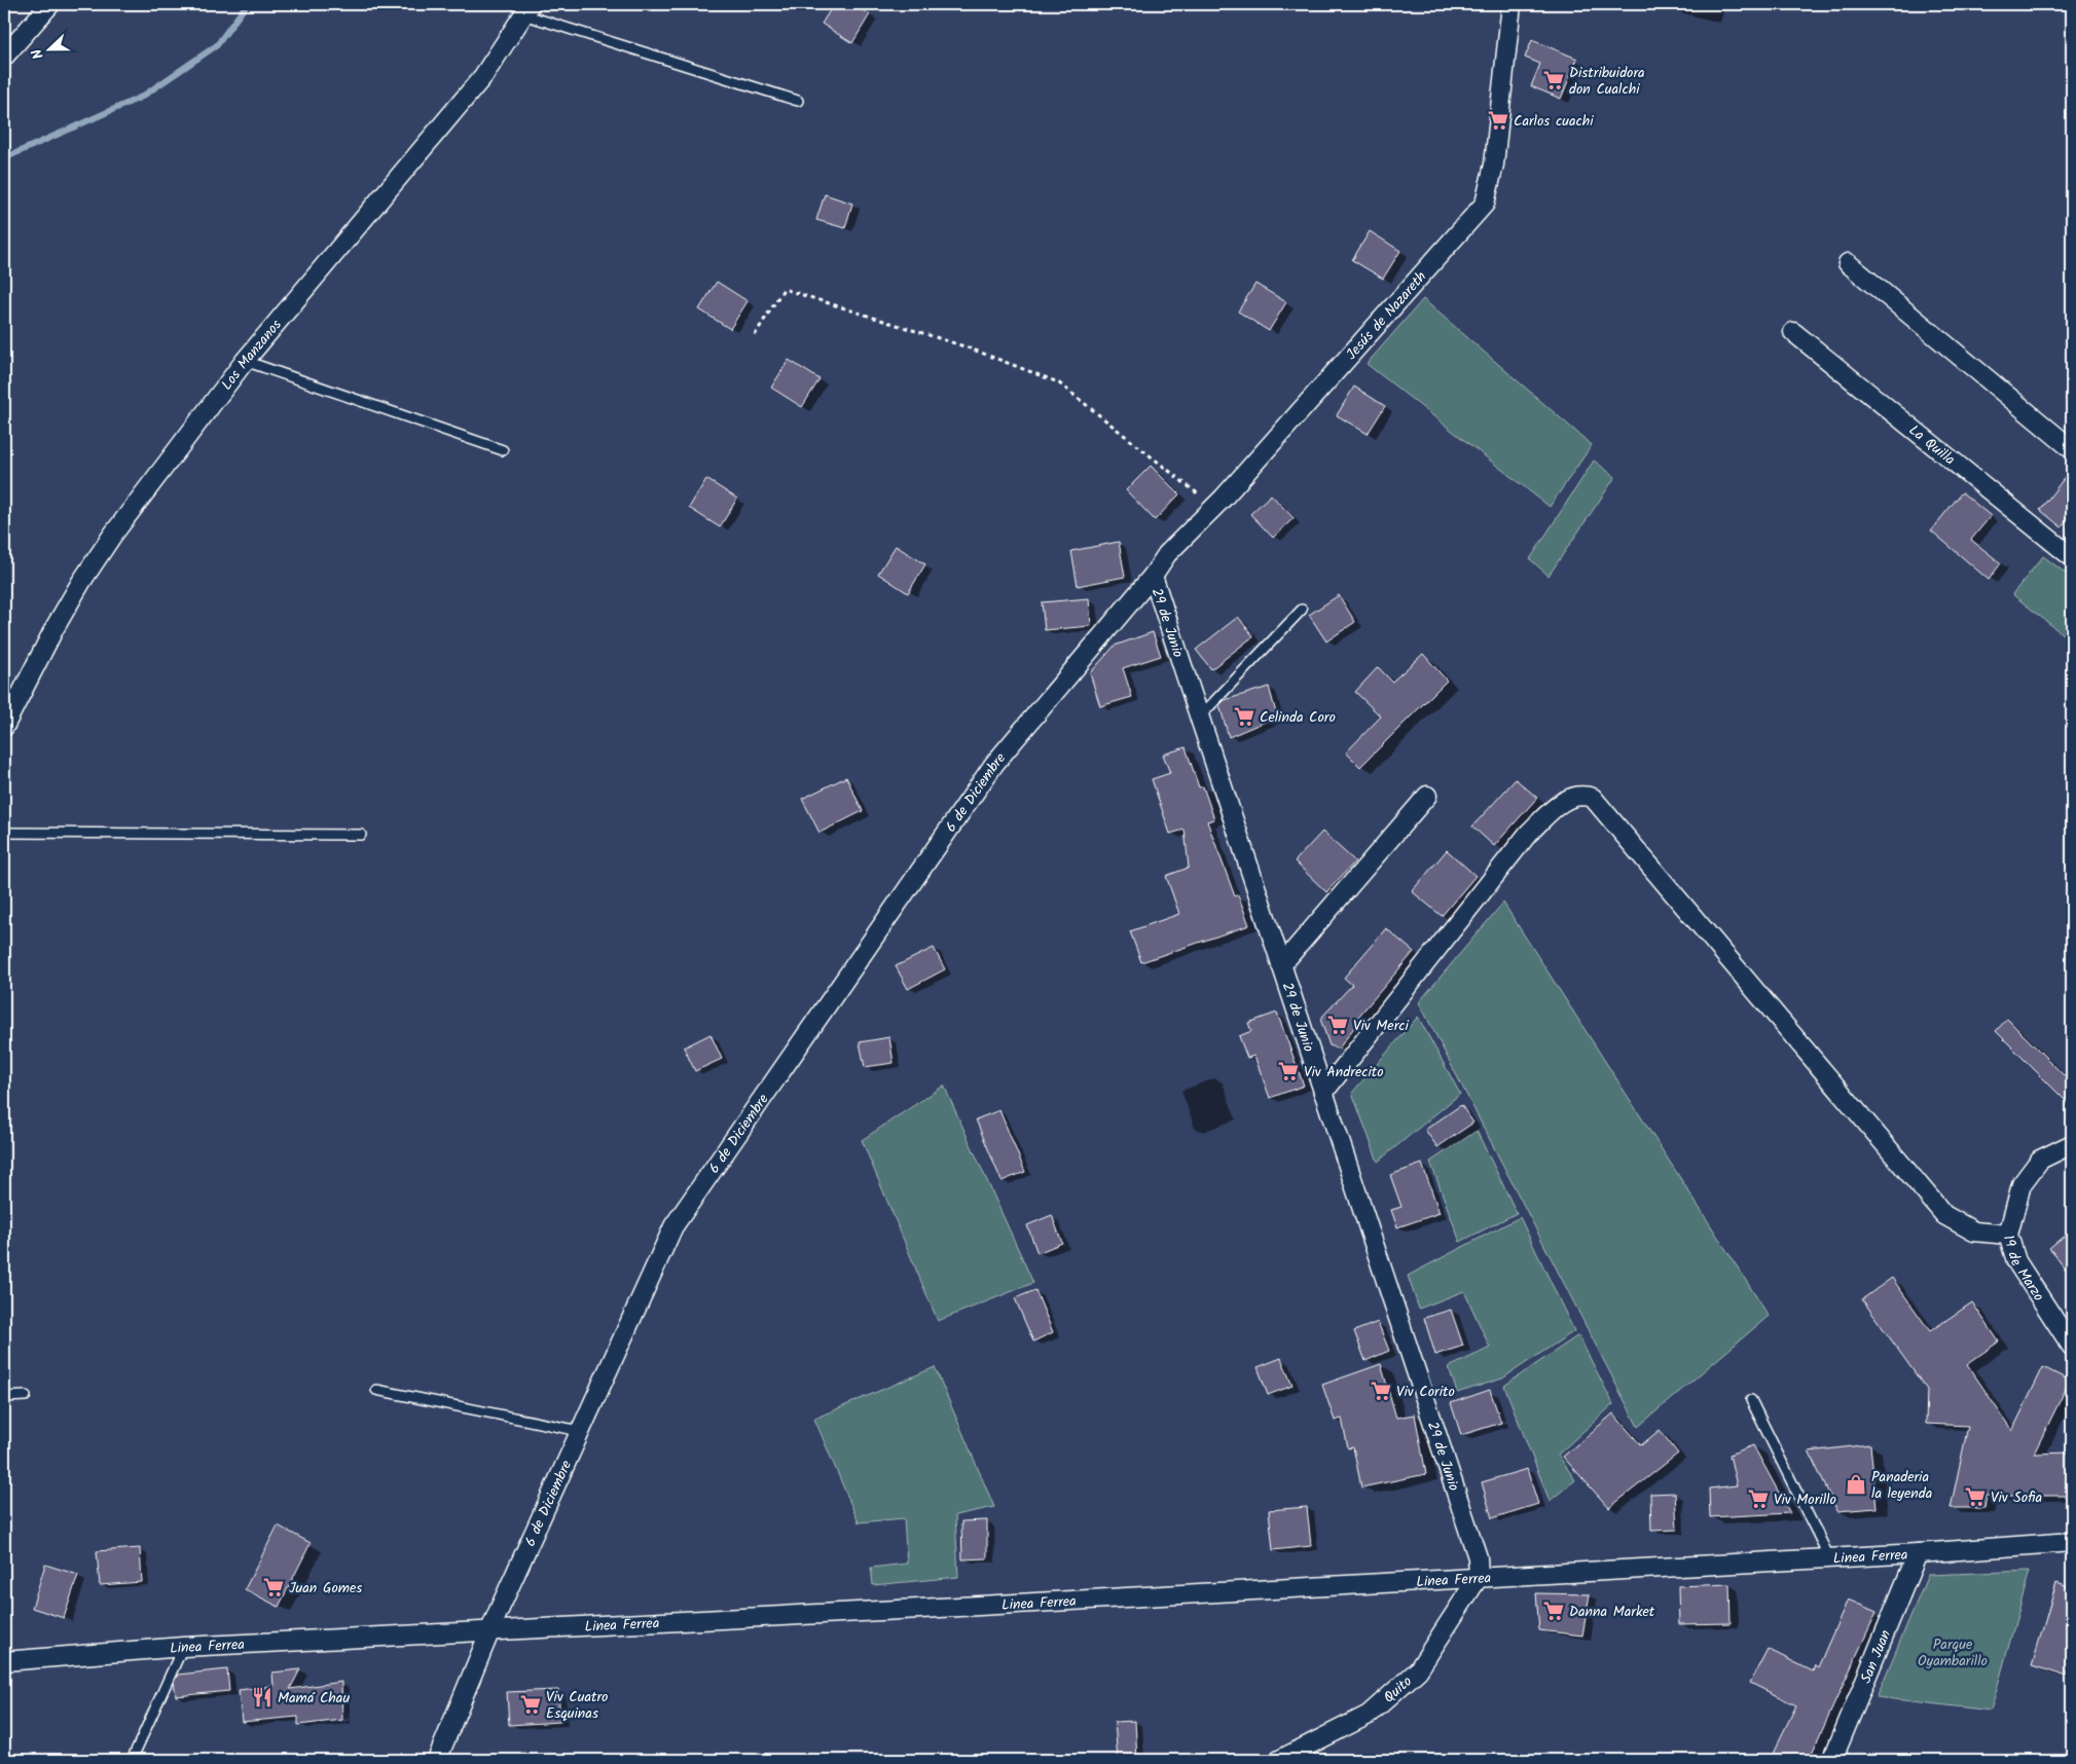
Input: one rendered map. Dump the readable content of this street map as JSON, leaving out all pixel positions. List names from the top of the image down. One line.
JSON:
{"streets":{"street":["Jesús de Nazareth","Los Manzanos","La Quilla","29 de Junio","6 de Diciembre","19 de Marzo","Linea Ferrea","San Juan","Quito"]},"crossings":[["Jesús de Nazareth","29 de Junio"],["Jesús de Nazareth","6 de Diciembre"],["29 de Junio","6 de Diciembre"],["29 de Junio","Linea Ferrea"],["29 de Junio","Quito"],["6 de Diciembre","Linea Ferrea"],["Linea Ferrea","San Juan"],["Linea Ferrea","Quito"]],"parks":["Parque Oyambarillo"],"places":{"supermarket":["Distribuidora don Cualchi","Carlos cuachi","Celinda Coro","Viv Merci","Viv Andrecito","Viv Corito","Viv Sofia","Viv Morillo","Juan Gomes","Danna Market","Viv Cuatro Esquinas"],"shop":["Panaderia la leyenda"],"restaurant":["Mamá Chau"]},"north":"left"}
